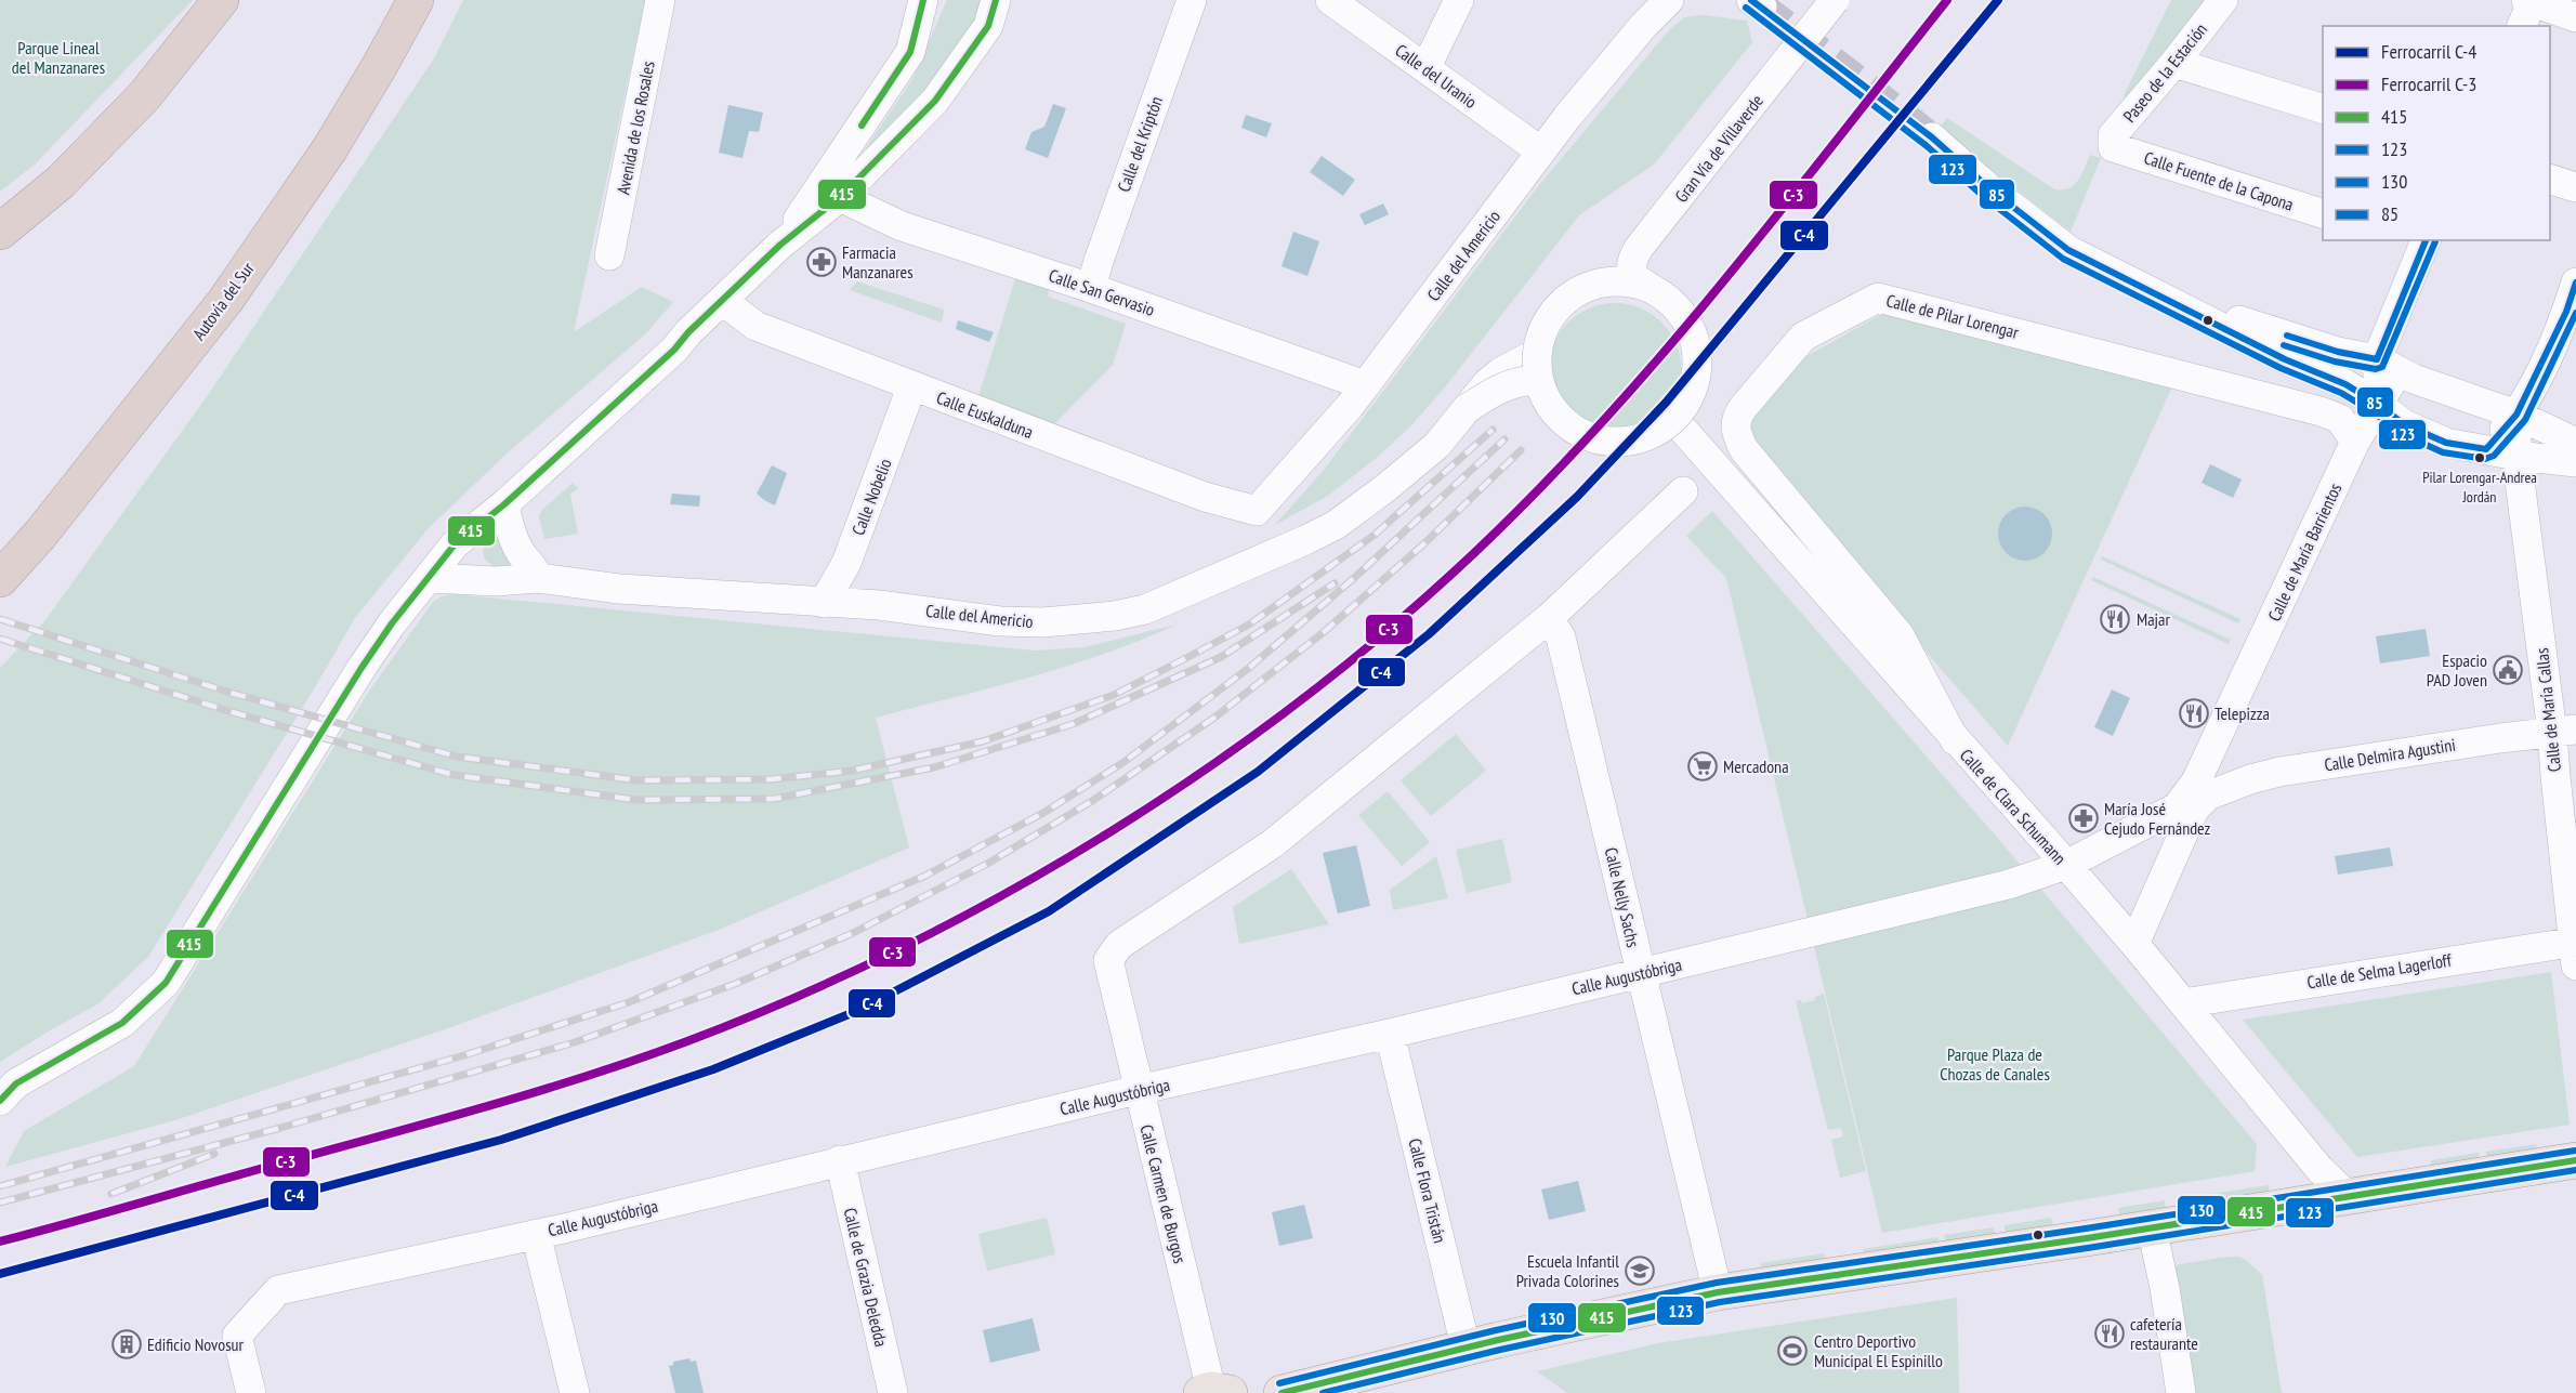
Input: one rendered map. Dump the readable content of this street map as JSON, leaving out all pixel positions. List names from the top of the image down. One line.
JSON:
{"streets":{"highway":["Autovía del Sur"],"street":["Paseo de la Estación","Calle del Uranio","Avenida de los Rosales","Calle del Kriptón","Gran Vía de Villaverde","Calle Fuente de la Capona","Calle del Americio","Calle San Gervasio","Calle de Pilar Lorengar","Calle Euskalduna","Calle Nobelio","Calle de María Barrientos","Calle de María Callas","Calle Delmira Agustini","Calle de Clara Schumann","Calle Nelly Sachs","Calle de Selma Lagerloff","Calle Augustóbriga","Calle Flora Tristán","Calle Carmen de Burgos","Calle de Grazia Deledda"]},"crossings":[["Paseo de la Estación","Calle Fuente de la Capona"],["Calle del Uranio","Calle del Americio"],["Calle del Kriptón","Calle San Gervasio"],["Gran Vía de Villaverde","Calle del Americio"],["Gran Vía de Villaverde","Calle de Clara Schumann"],["Calle del Americio","Calle San Gervasio"],["Calle del Americio","Calle Euskalduna"],["Calle del Americio","Calle Nobelio"],["Calle del Americio","Calle de Clara Schumann"],["Calle de Pilar Lorengar","Calle de María Barrientos"],["Calle de Pilar Lorengar","Calle de Clara Schumann"],["Calle Euskalduna","Calle Nobelio"],["Calle de María Barrientos","Calle Delmira Agustini"],["Calle de María Barrientos","Calle de Clara Schumann"],["Calle de María Callas","Calle Delmira Agustini"],["Calle de María Callas","Calle de Selma Lagerloff"],["Calle Delmira Agustini","Calle de Clara Schumann"],["Calle Delmira Agustini","Calle Augustóbriga"],["Calle de Clara Schumann","Calle de Selma Lagerloff"],["Calle de Clara Schumann","Calle Augustóbriga"],["Calle Nelly Sachs","Calle Augustóbriga"],["Calle Nelly Sachs","Calle Carmen de Burgos"],["Calle Augustóbriga","Calle Flora Tristán"],["Calle Augustóbriga","Calle Carmen de Burgos"],["Calle Augustóbriga","Calle de Grazia Deledda"]],"parks":["Parque Lineal del Manzanares","Parque Plaza de Chozas de Canales"],"places":{"pharmacy":["Farmacia Manzanares","María José Cejudo Fernández"],"other":["Pilar Lorengar-Andrea Jordán"],"restaurant":["Majar","Telepizza","cafetería restaurante"],"public building":["Espacio PAD Joven"],"supermarket":["Mercadona"],"school or university":["Escuela Infantil Privada Colorines"],"building":["Edificio Novosur"],"sports":["Centro Deportivo Municipal El Espinillo"]},"lines":["rail line C-4","rail line C-3","transit line 415","transit line 85","transit line 123","transit line 130"],"legend":["Ferrocarril C-4","Ferrocarril C-3","415","123","130","85"]}
